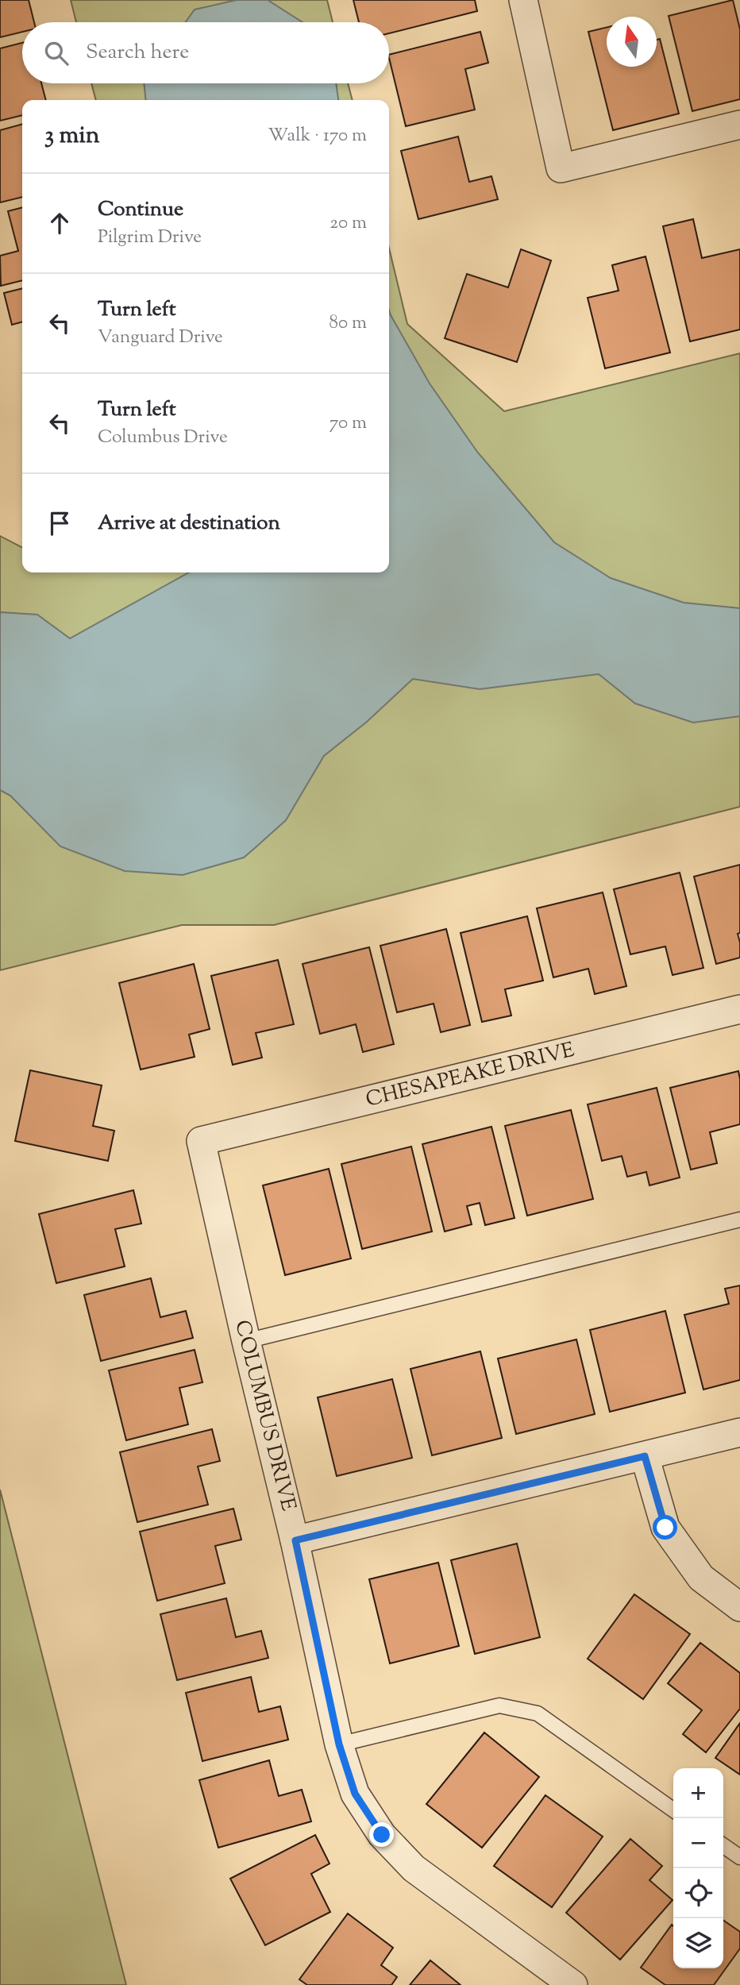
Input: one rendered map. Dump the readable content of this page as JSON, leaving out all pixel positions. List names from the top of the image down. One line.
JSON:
{"streets":{"street":["CHESAPEAKE DRIVE","COLUMBUS DRIVE"]},"crossings":[["CHESAPEAKE DRIVE","COLUMBUS DRIVE"]],"north":"top","page":{"search":"Search here","heading":["3 min","Walk · 170 m"],"list":[["Continue","Pilgrim Drive","20 m"],["Turn left","Vanguard Drive","80 m"],["Turn left","Columbus Drive","70 m"],"Arrive at destination"],"map_buttons":["+","−"]}}
